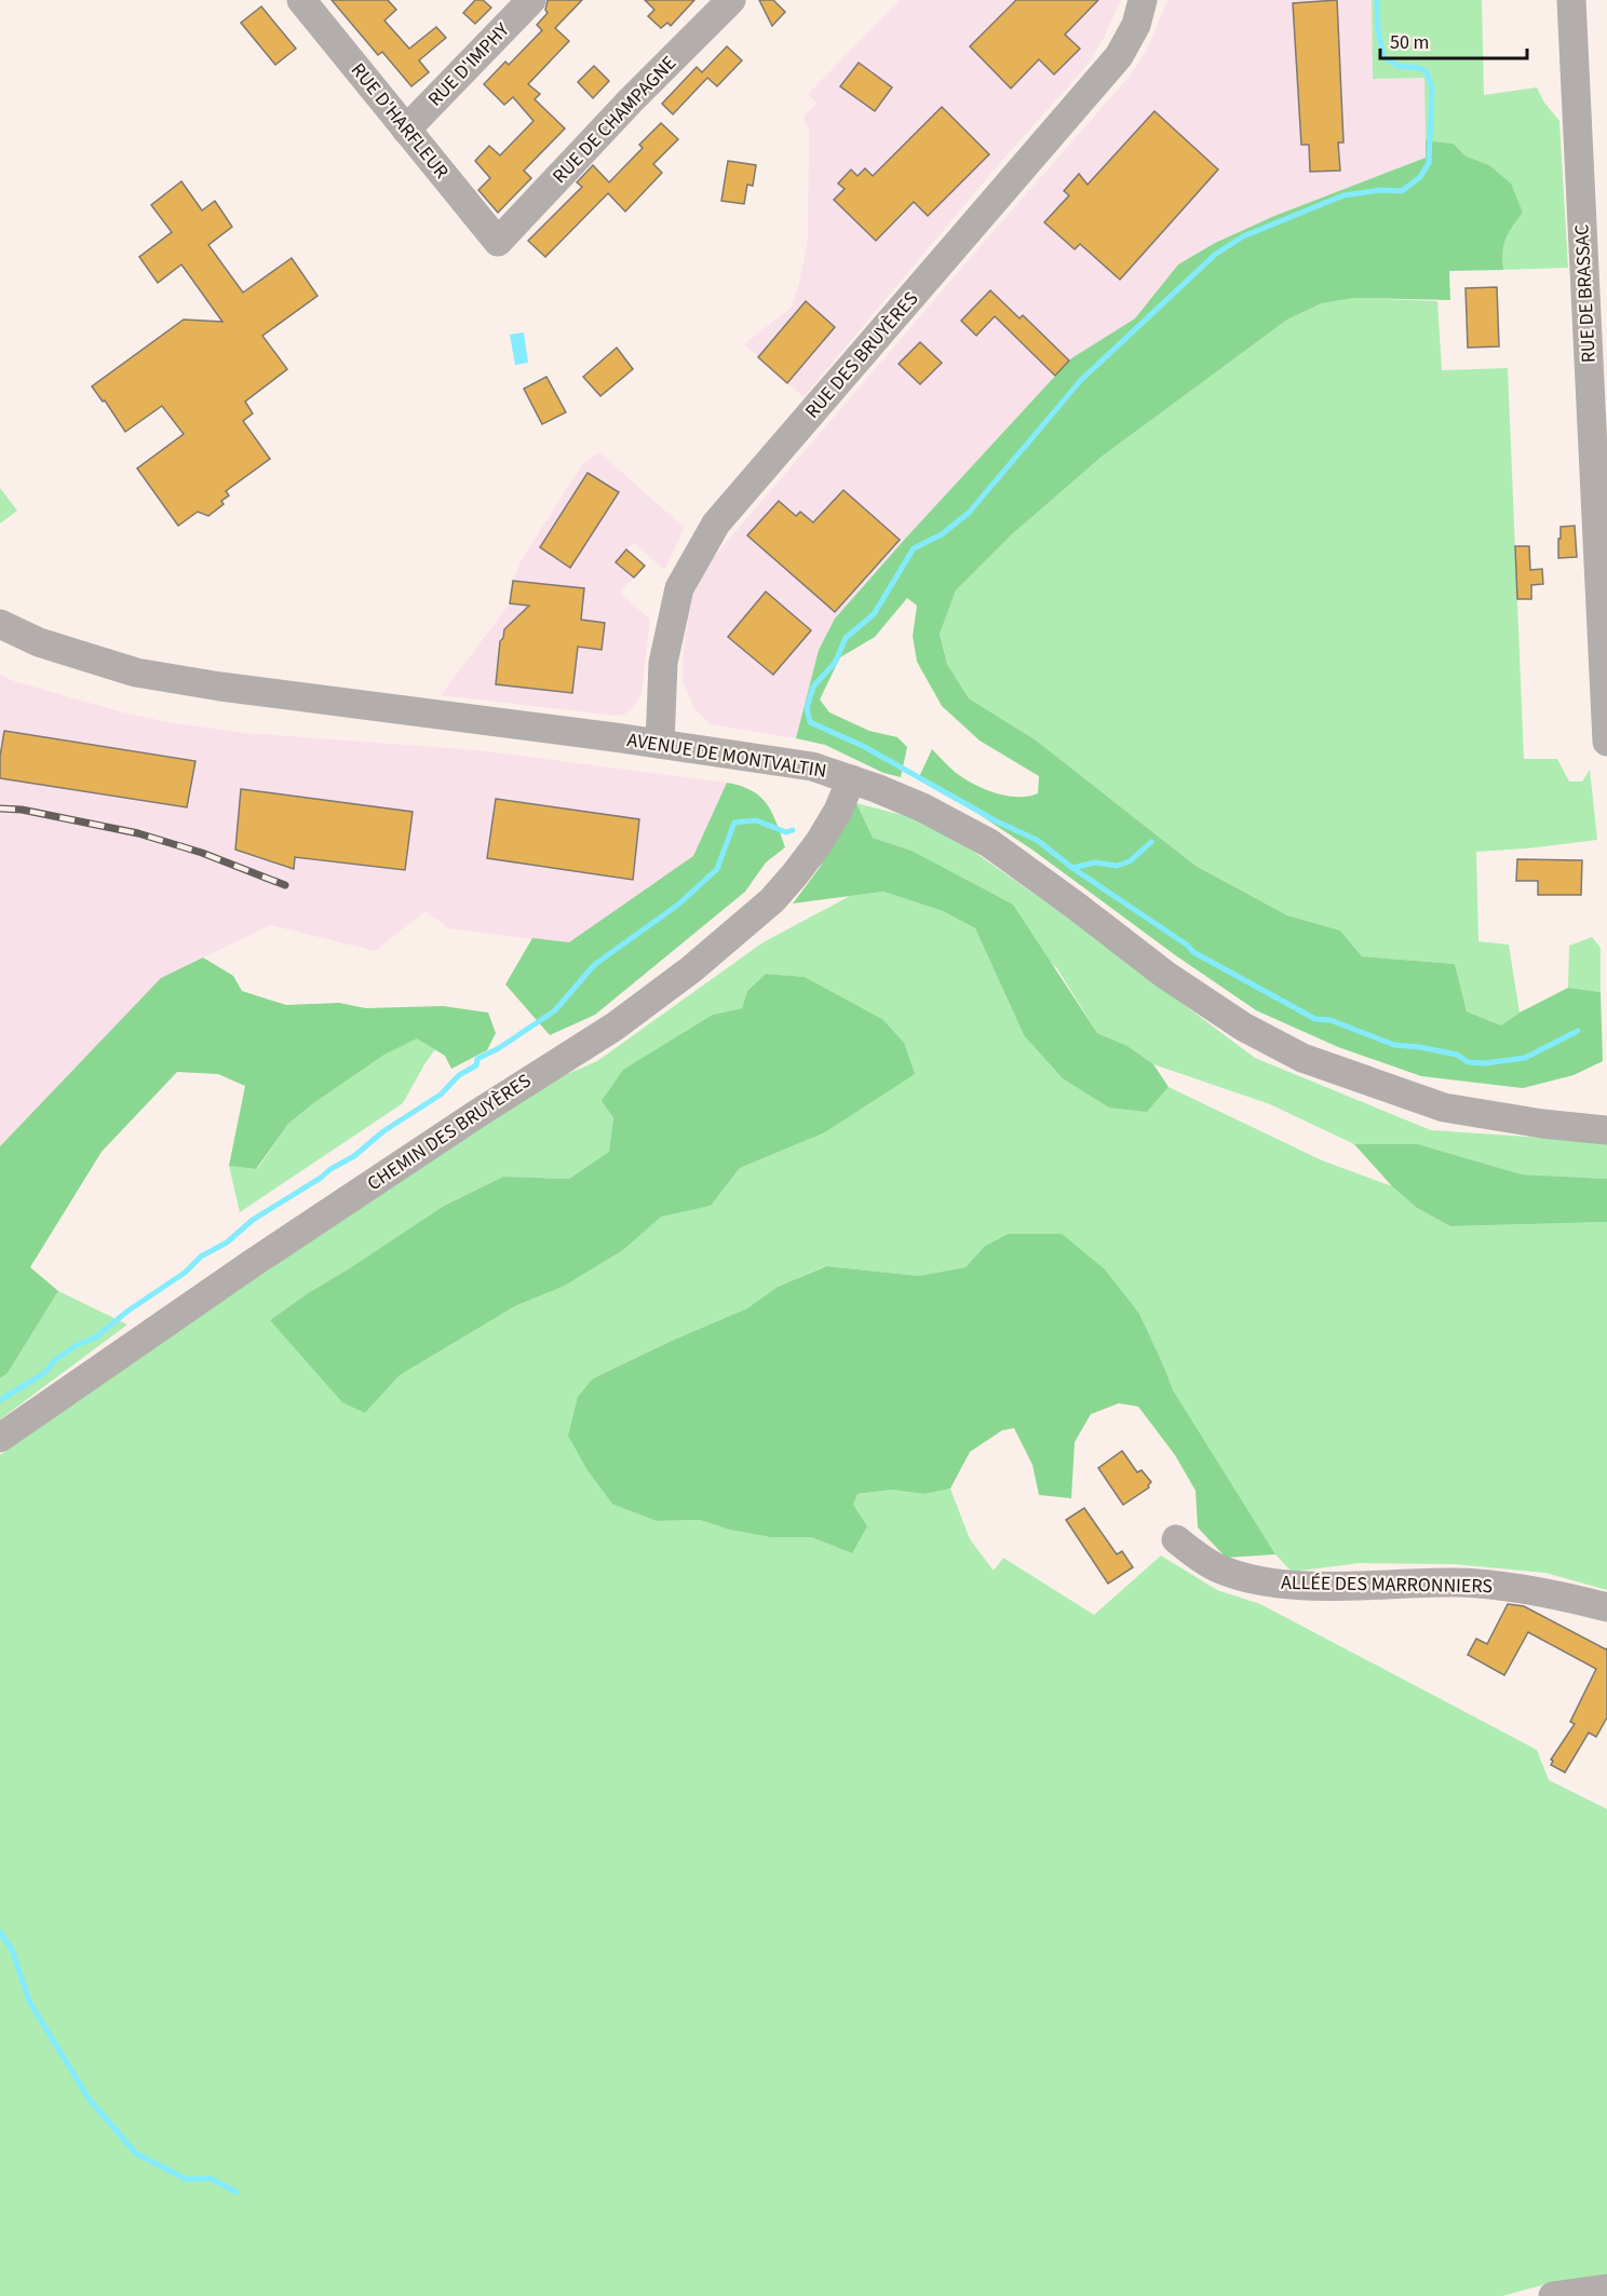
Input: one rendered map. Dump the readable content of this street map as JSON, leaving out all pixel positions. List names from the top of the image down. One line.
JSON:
{"streets":{"street":["RUE D'IMPHY","RUE DE CHAMPAGNE","RUE D'HARFLEUR","RUE DE BRASSAC","RUE DES BRUYÈRES","AVENUE DE MONTVALTIN","CHEMIN DES BRUYÈRES","ALLÉE DES MARRONNIERS"]},"crossings":[["RUE D'IMPHY","RUE D'HARFLEUR"],["RUE DE CHAMPAGNE","RUE D'HARFLEUR"],["RUE DES BRUYÈRES","AVENUE DE MONTVALTIN"],["AVENUE DE MONTVALTIN","CHEMIN DES BRUYÈRES"]],"scale_bar":"50 m"}
